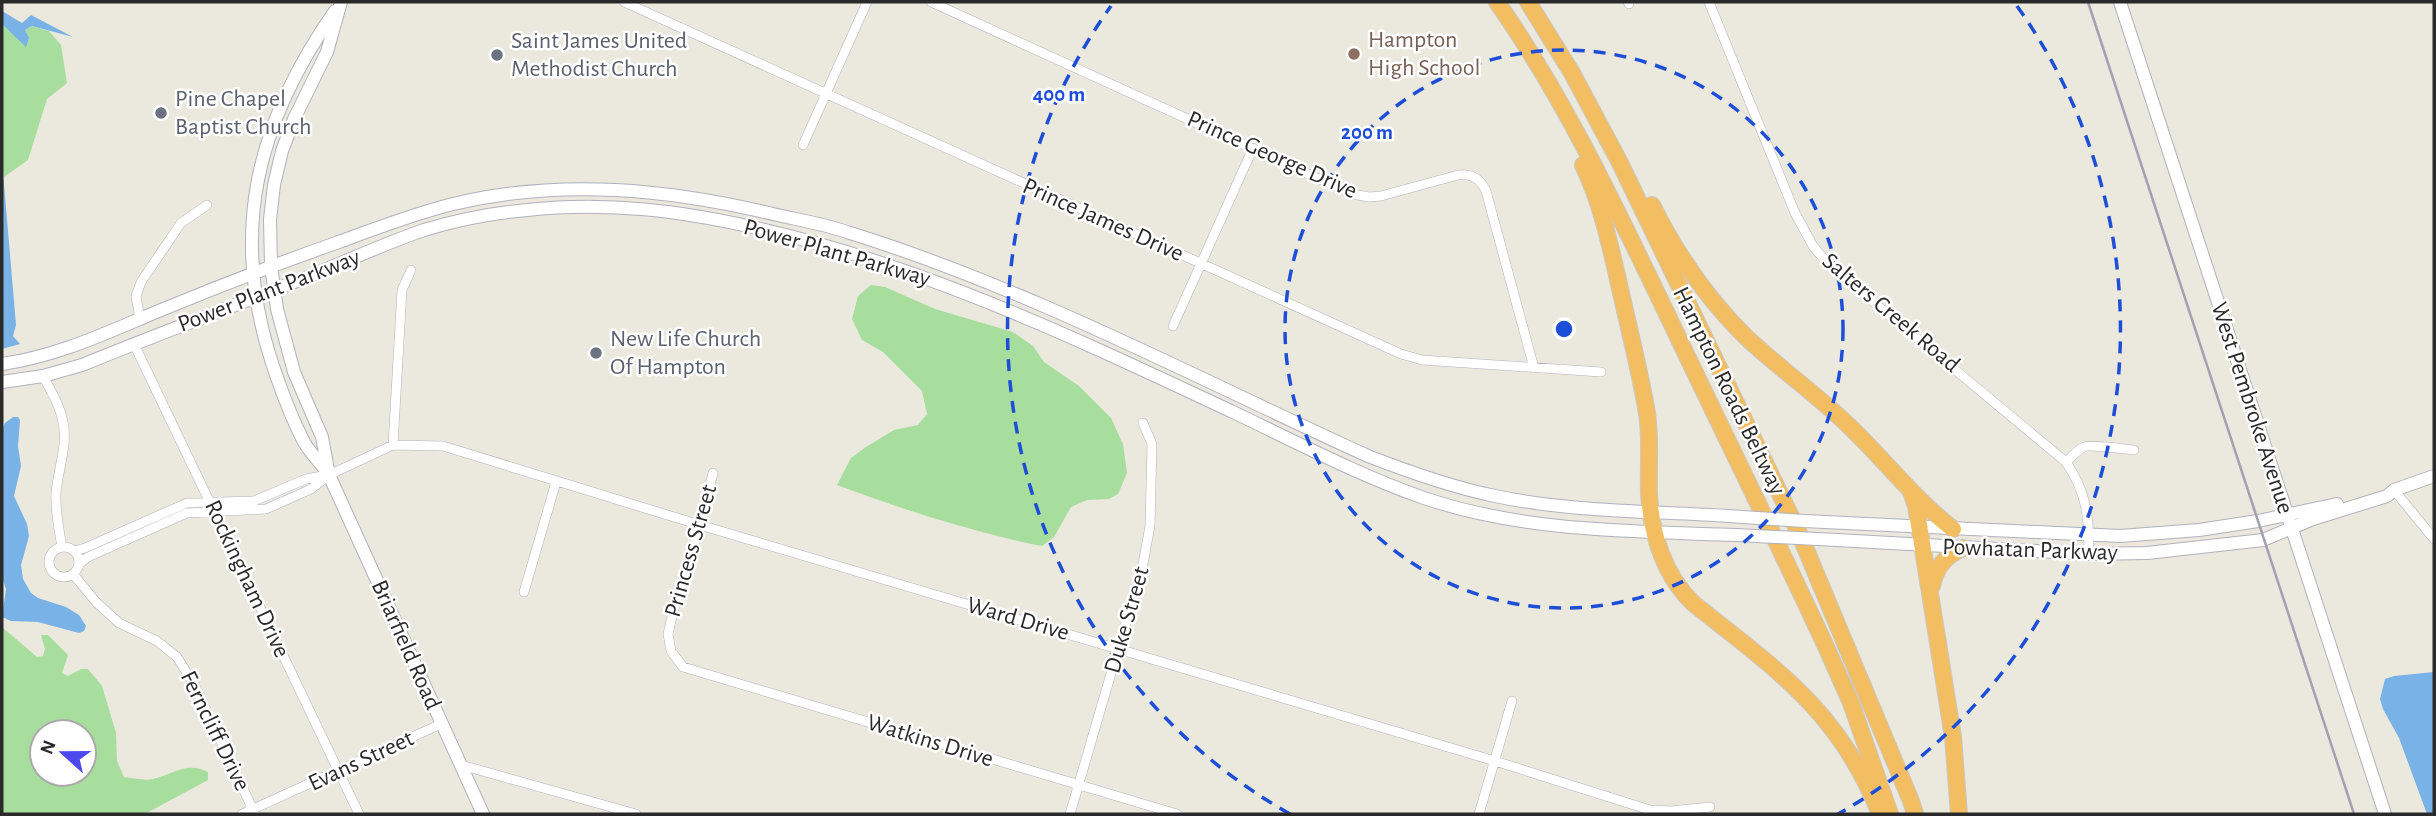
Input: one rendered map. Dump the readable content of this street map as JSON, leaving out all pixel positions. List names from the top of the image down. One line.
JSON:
{"streets":{"highway":["Hampton Roads Beltway"],"main road":["Power Plant Parkway","West Pembroke Avenue","Powhatan Parkway","Briarfield Road"],"street":["Prince George Drive","Prince James Drive","Salters Creek Road","Princess Street","Rockingham Drive","Ward Drive","Duke Street","Ferncliff Drive","Watkins Drive","Evans Street"]},"crossings":[["Prince George Drive","Prince James Drive"],["Power Plant Parkway","Powhatan Parkway"],["Power Plant Parkway","Rockingham Drive"],["Power Plant Parkway","Briarfield Road"],["Salters Creek Road","Powhatan Parkway"],["West Pembroke Avenue","Powhatan Parkway"],["Princess Street","Ward Drive"],["Princess Street","Watkins Drive"],["Rockingham Drive","Evans Street"],["Ward Drive","Duke Street"],["Ward Drive","Briarfield Road"],["Duke Street","Watkins Drive"],["Briarfield Road","Evans Street"],["Ferncliff Drive","Evans Street"]],"places":["Hampton High School","Saint James United Methodist Church","Pine Chapel Baptist Church","New Life Church Of Hampton"],"north":"left","rings":["400 m","200 m"]}
